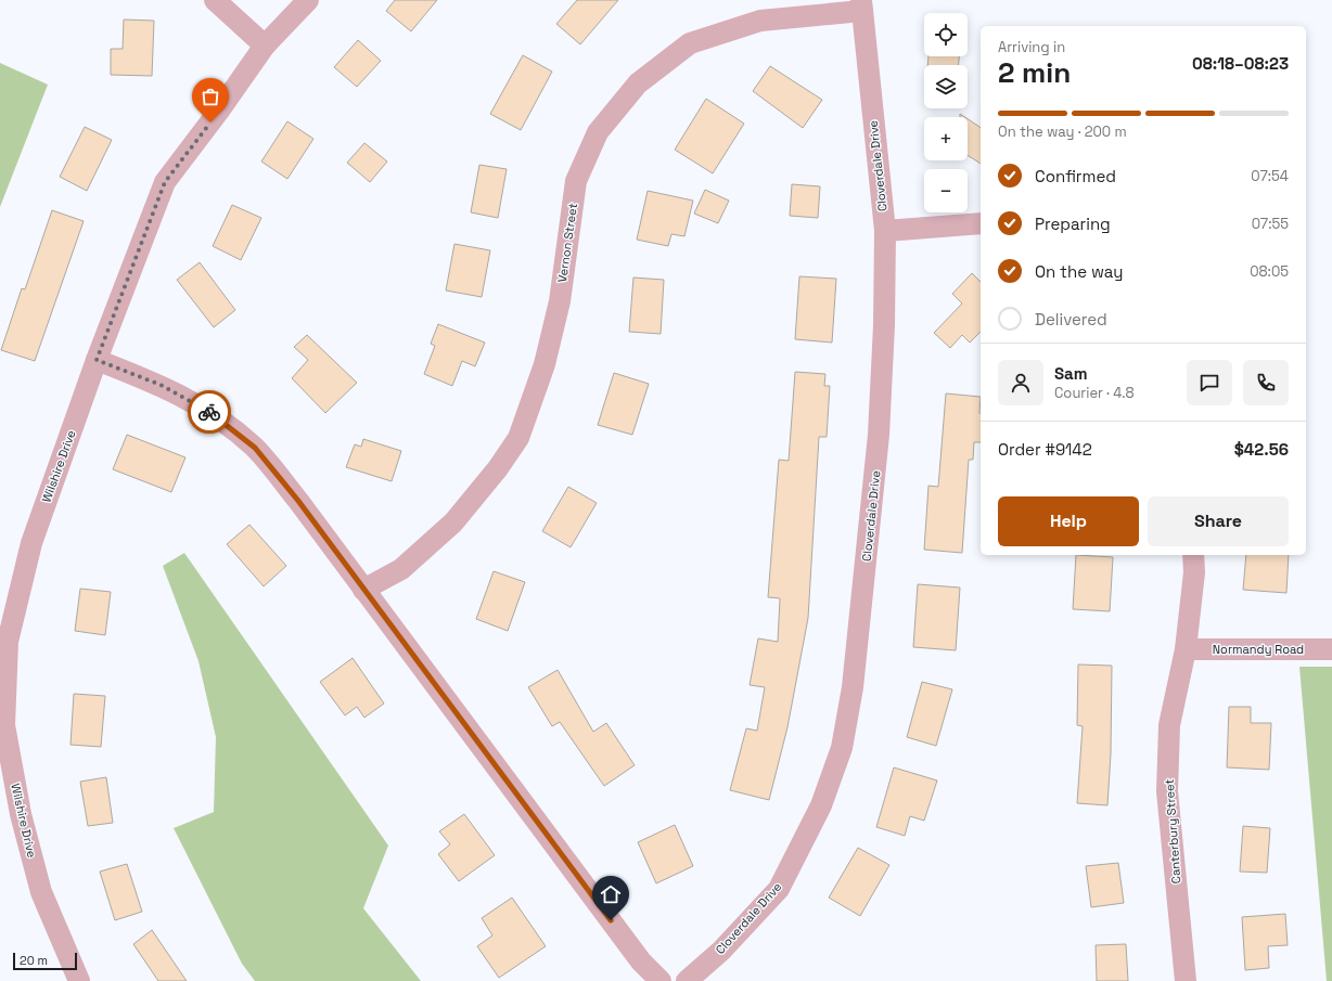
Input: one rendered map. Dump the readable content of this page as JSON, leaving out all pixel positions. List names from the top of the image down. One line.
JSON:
{"streets":{"street":["Cloverdale Drive","Vernon Street","Wilshire Drive","Normandy Road","Canterbury Street"]},"crossings":[["Cloverdale Drive","Vernon Street"],["Normandy Road","Canterbury Street"]],"scale_bar":"20 m","page":{"map_buttons":["+","−"],"heading":["2 min","Arriving in","08:18–08:23"],"panel":["Sam","Courier · 4.8","Order #9142","$42.56"],"bar":"On the way · 200 m","list":[["Confirmed","07:54"],["Preparing","07:55"],["On the way","08:05"],"Delivered"],"buttons":["Help","Share"],"scale":"20 m"}}
